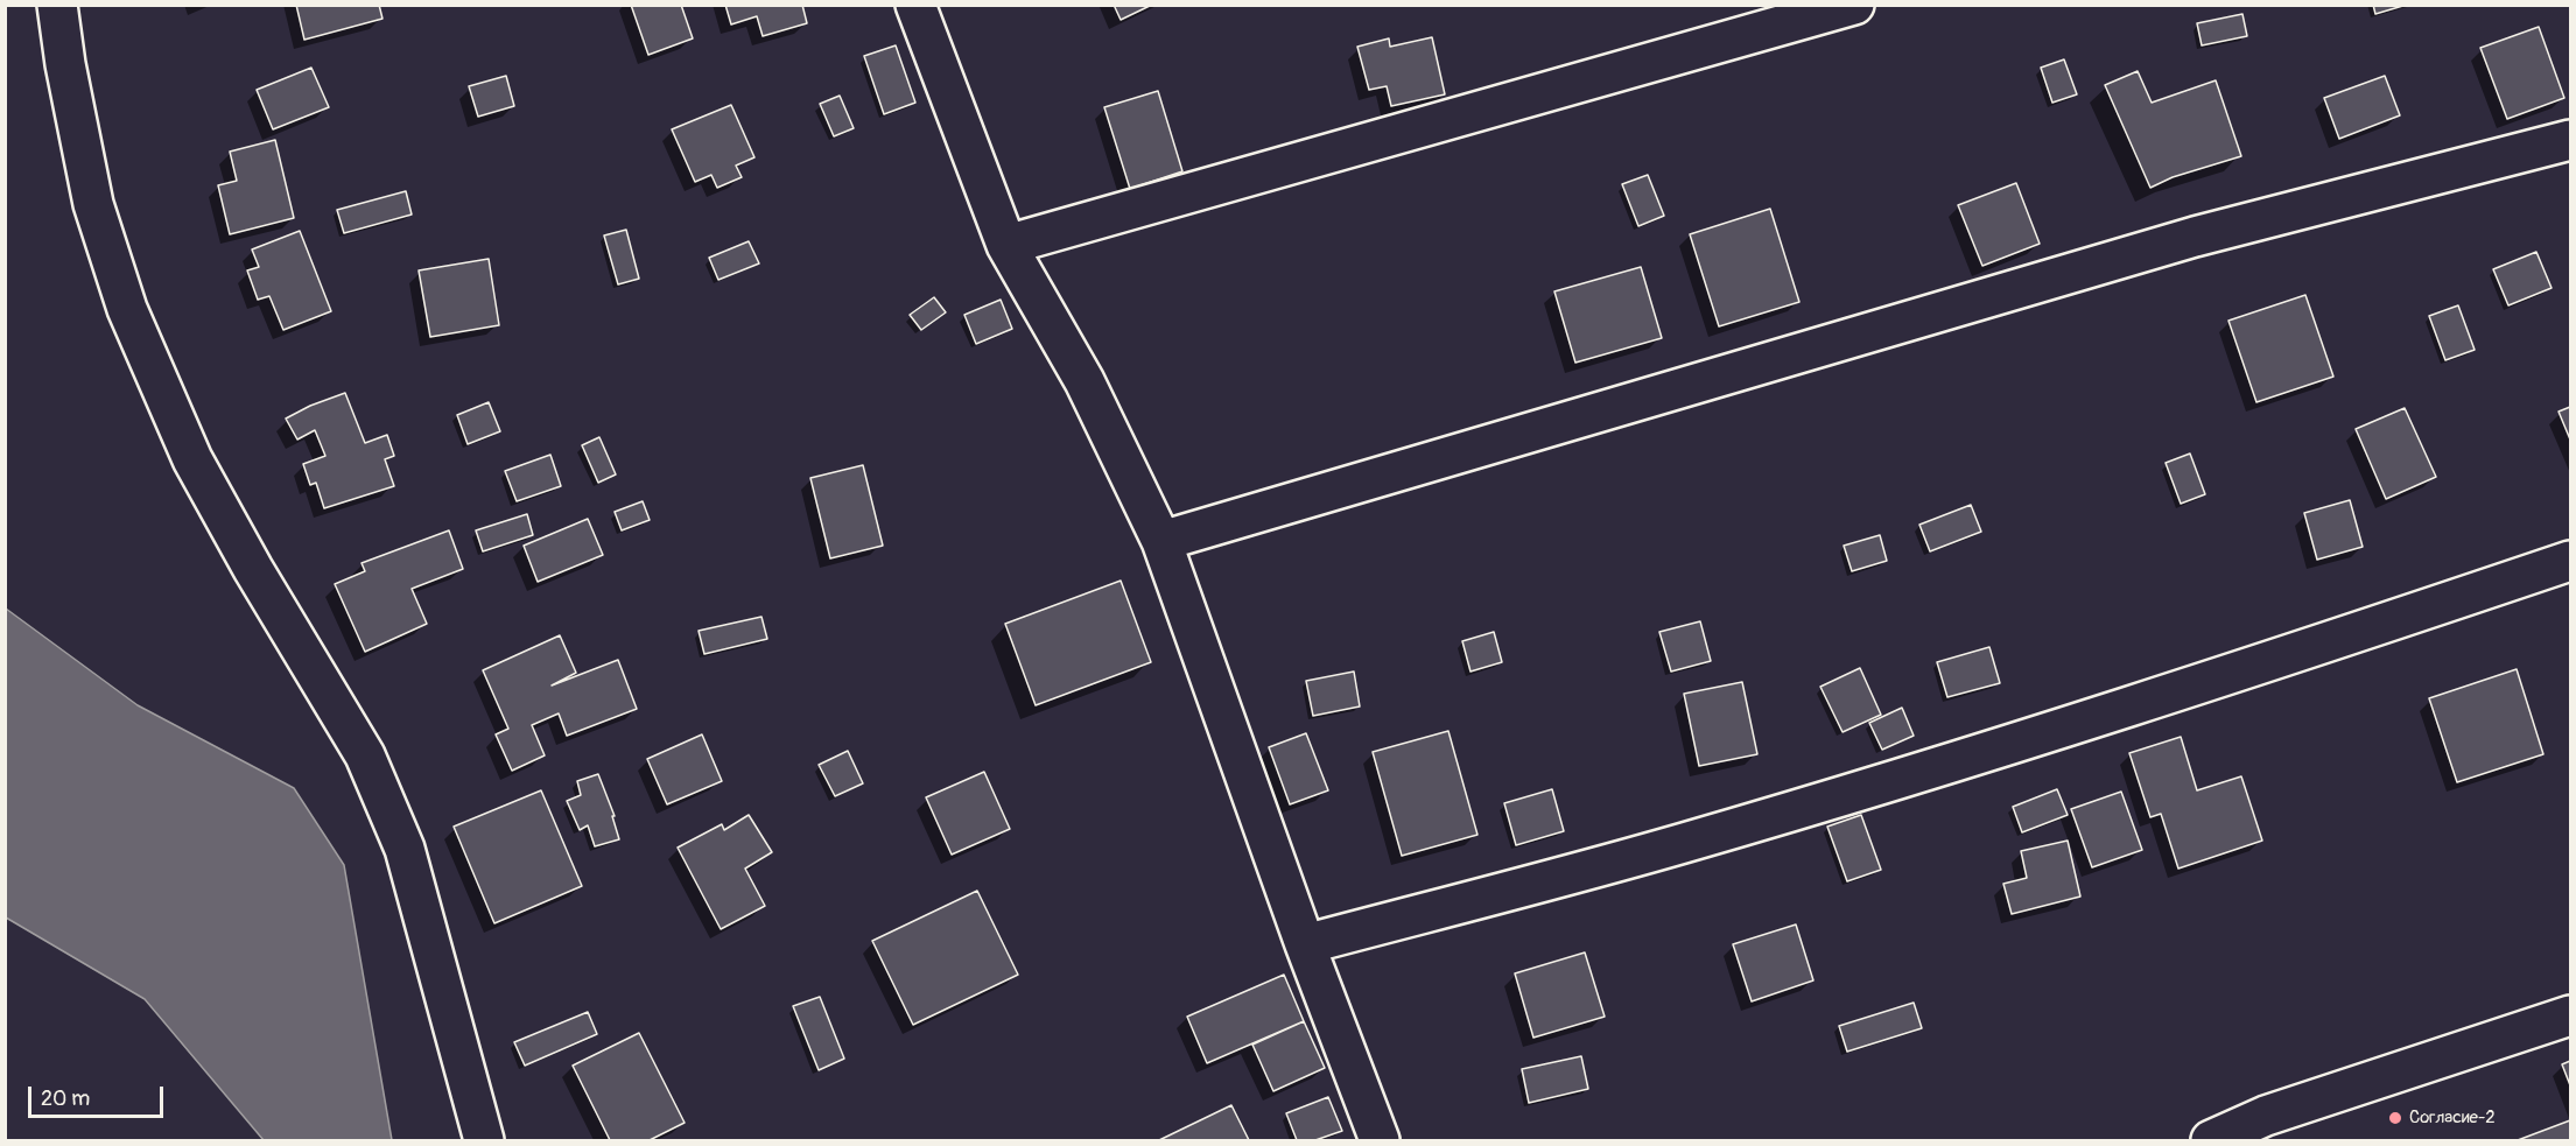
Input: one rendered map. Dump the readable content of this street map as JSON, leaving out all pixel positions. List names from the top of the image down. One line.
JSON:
{"places":["Согласие-2"],"scale_bar":"20 m"}
